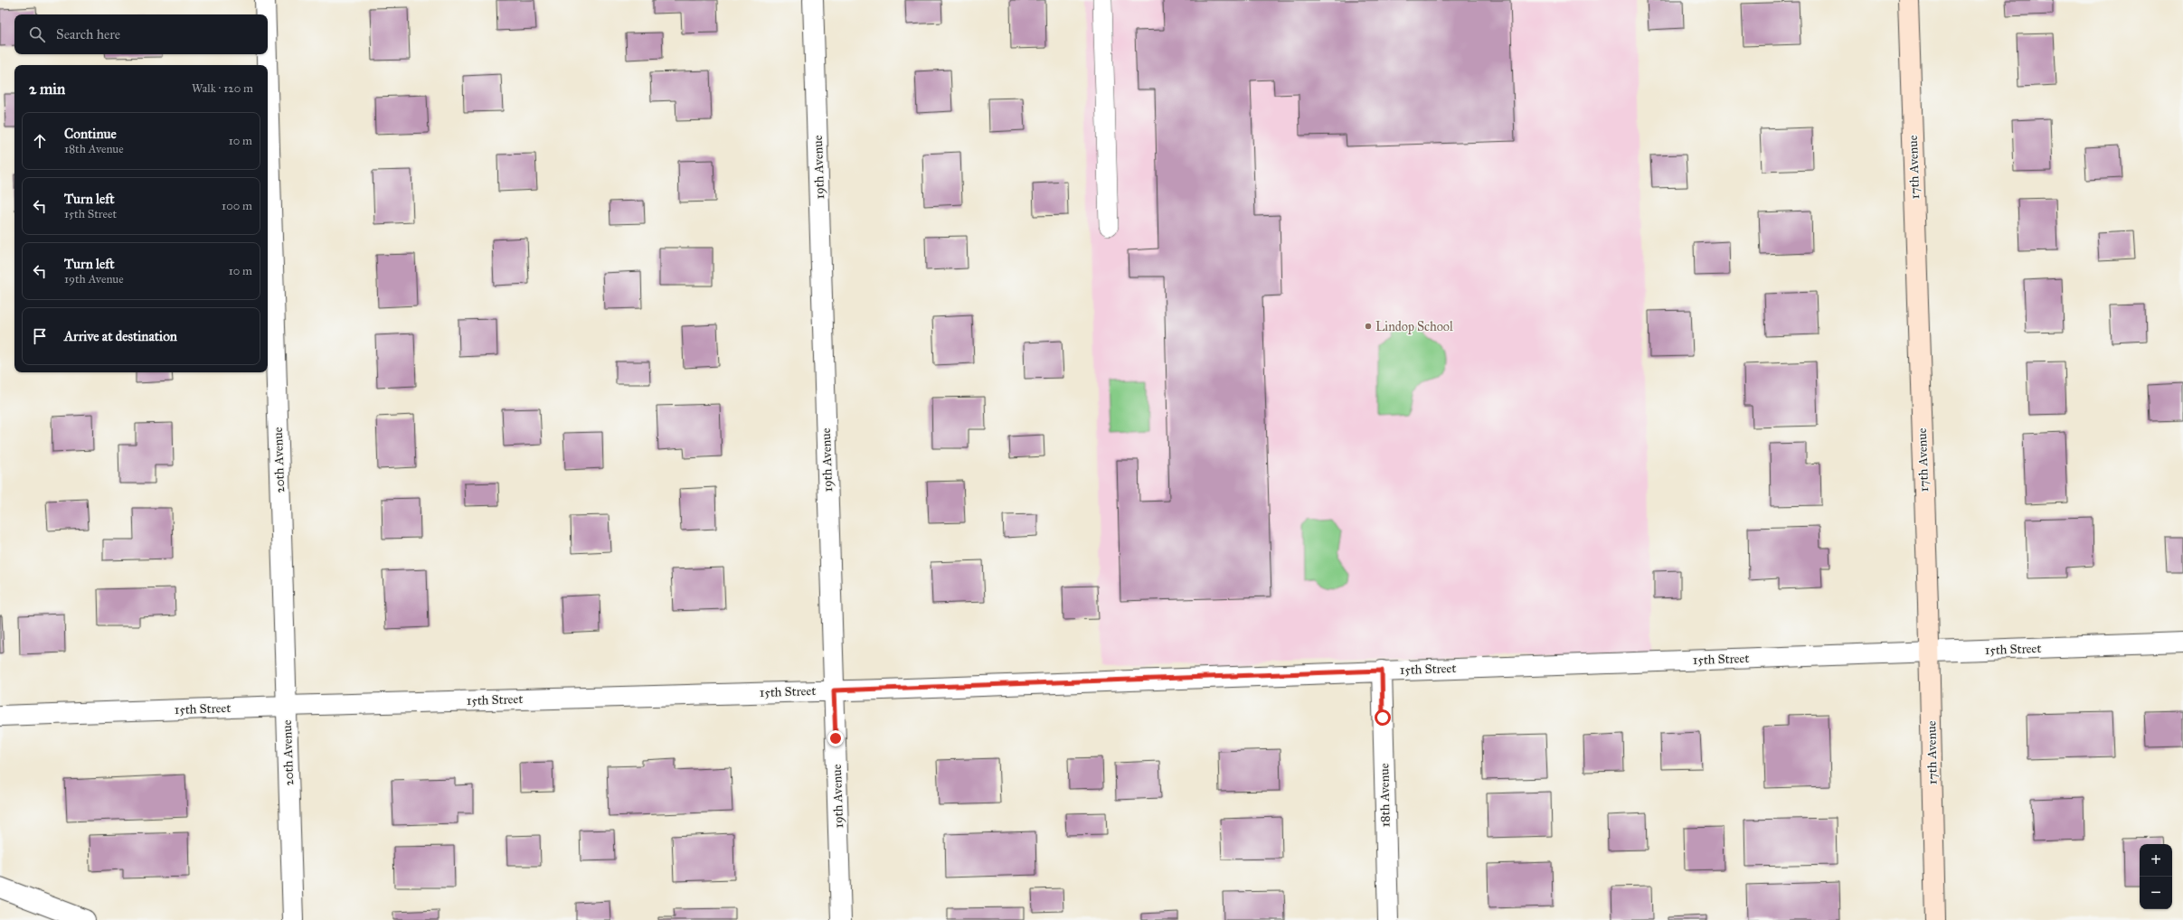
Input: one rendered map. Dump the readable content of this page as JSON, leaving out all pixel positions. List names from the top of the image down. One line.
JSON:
{"streets":{"street":["19th Avenue","17th Avenue","20th Avenue","15th Street","18th Avenue"]},"crossings":[["19th Avenue","15th Street"],["17th Avenue","15th Street"],["20th Avenue","15th Street"],["15th Street","18th Avenue"]],"places":["Lindop School"],"page":{"search":"Search here","heading":["2 min","Walk · 120 m"],"list":[["Continue","18th Avenue","10 m"],["Turn left","15th Street","100 m"],["Turn left","19th Avenue","10 m"],"Arrive at destination"],"map_buttons":["+","−"]}}
